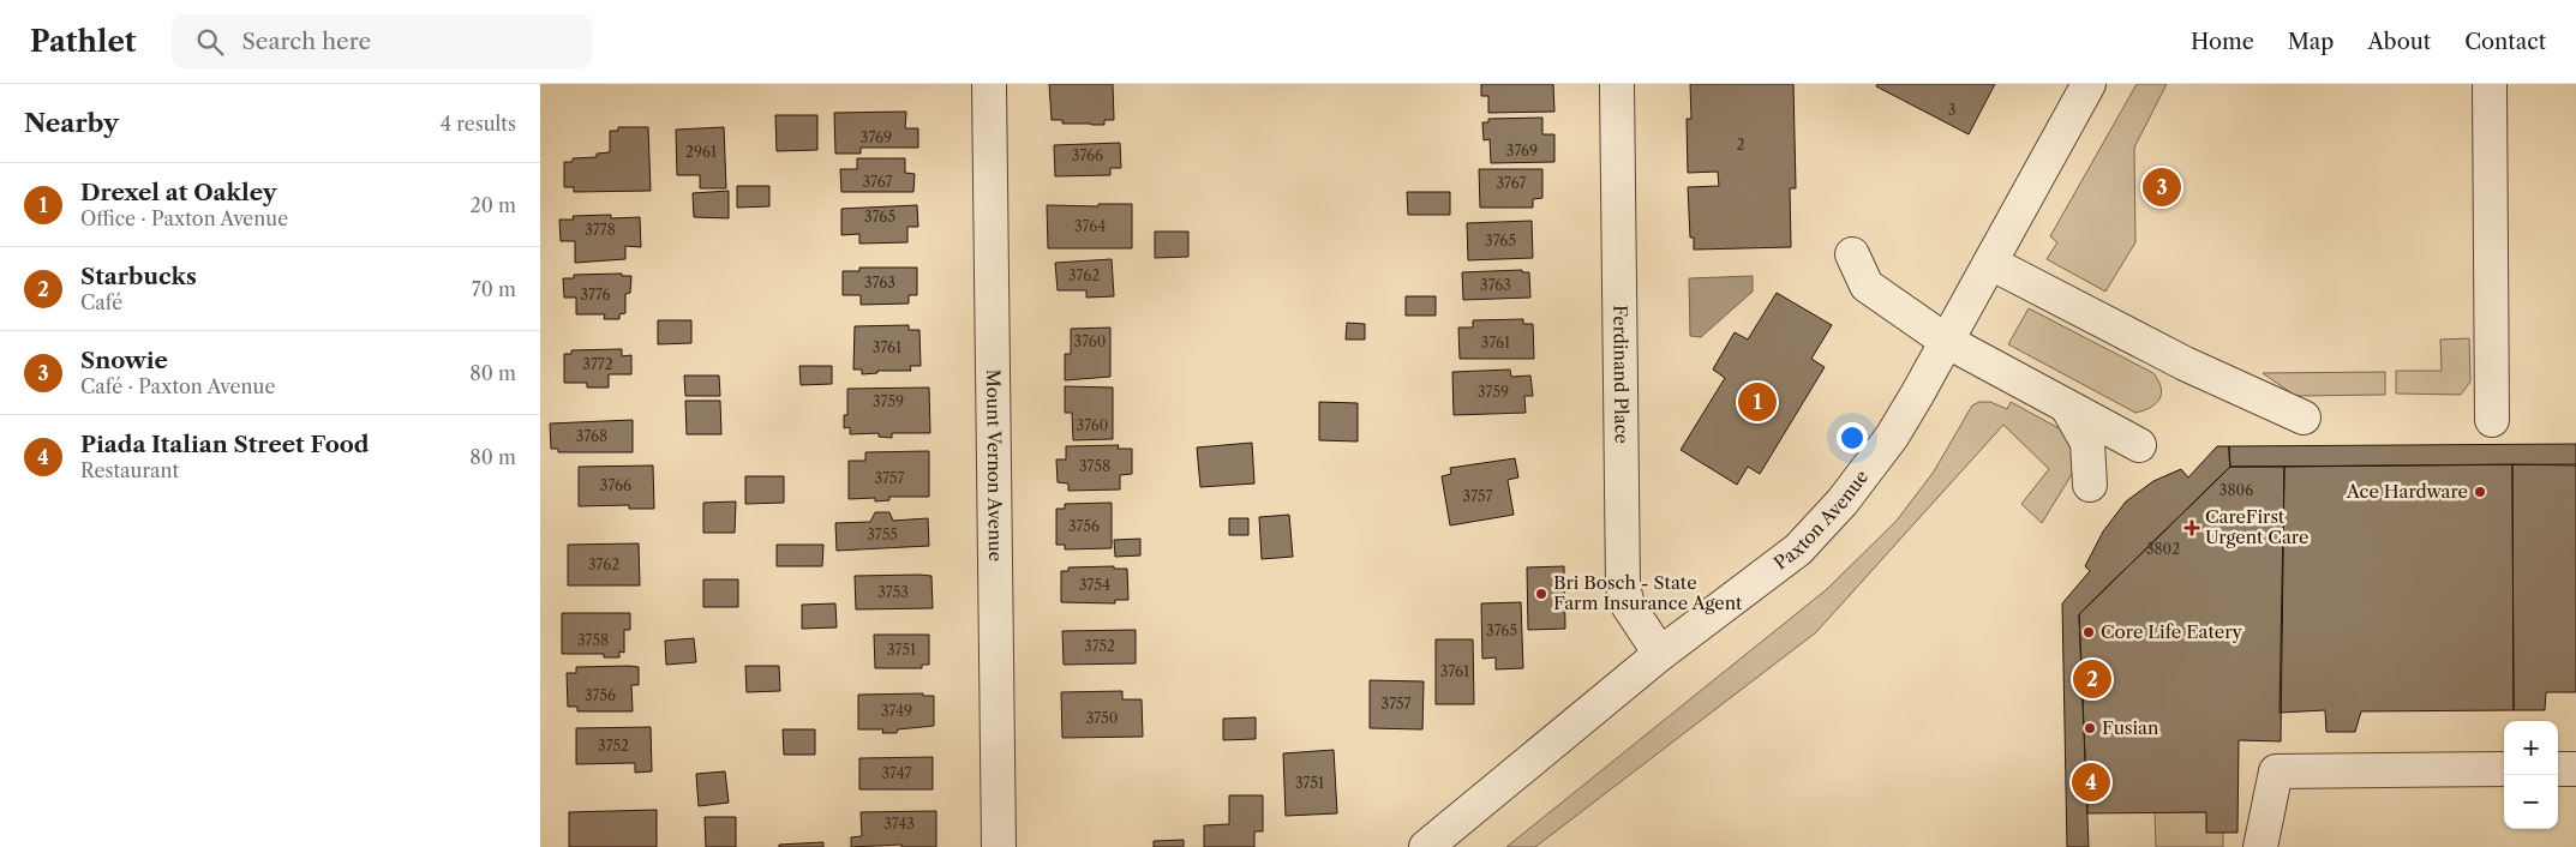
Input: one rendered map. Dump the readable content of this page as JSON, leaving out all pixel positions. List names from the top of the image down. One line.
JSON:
{"streets":{"street":["Ferdinand Place","Mount Vernon Avenue","Paxton Avenue"]},"crossings":[["Ferdinand Place","Paxton Avenue"]],"places":{"other":["Ace Hardware","Bri Bosch - State Farm Insurance Agent","Core Life Eatery","Fusian"],"health":["CareFirst Urgent Care"]},"house_numbers":["3","3769","2","3769","2961","3766","3767","3767","3765","3764","3778","3765","3762","3763","3763","3776","3760","3761","3761","3772","3759","3759","3760","3768","3758","3757","3766","3806","3757","3756","3755","3802","3762","3754","3753","3765","3758","3752","3751","3761","3756","3757","3749","3750","3752","3747","3751","3743"],"page":{"header":"Pathlet","search":"Search here","nav":["Home","Map","About","Contact"],"heading":["Nearby","4 results"],"list":[{"mark":"1","name":"Drexel at Oakley","note":"Office · Paxton Avenue","value":"20 m"},{"mark":"2","name":"Starbucks","note":"Café","value":"70 m"},{"mark":"3","name":"Snowie","note":"Café · Paxton Avenue","value":"80 m"},{"mark":"4","name":"Piada Italian Street Food","note":"Restaurant","value":"80 m"}],"pins":["3","1","2","4"],"map_buttons":["+","−"]}}
